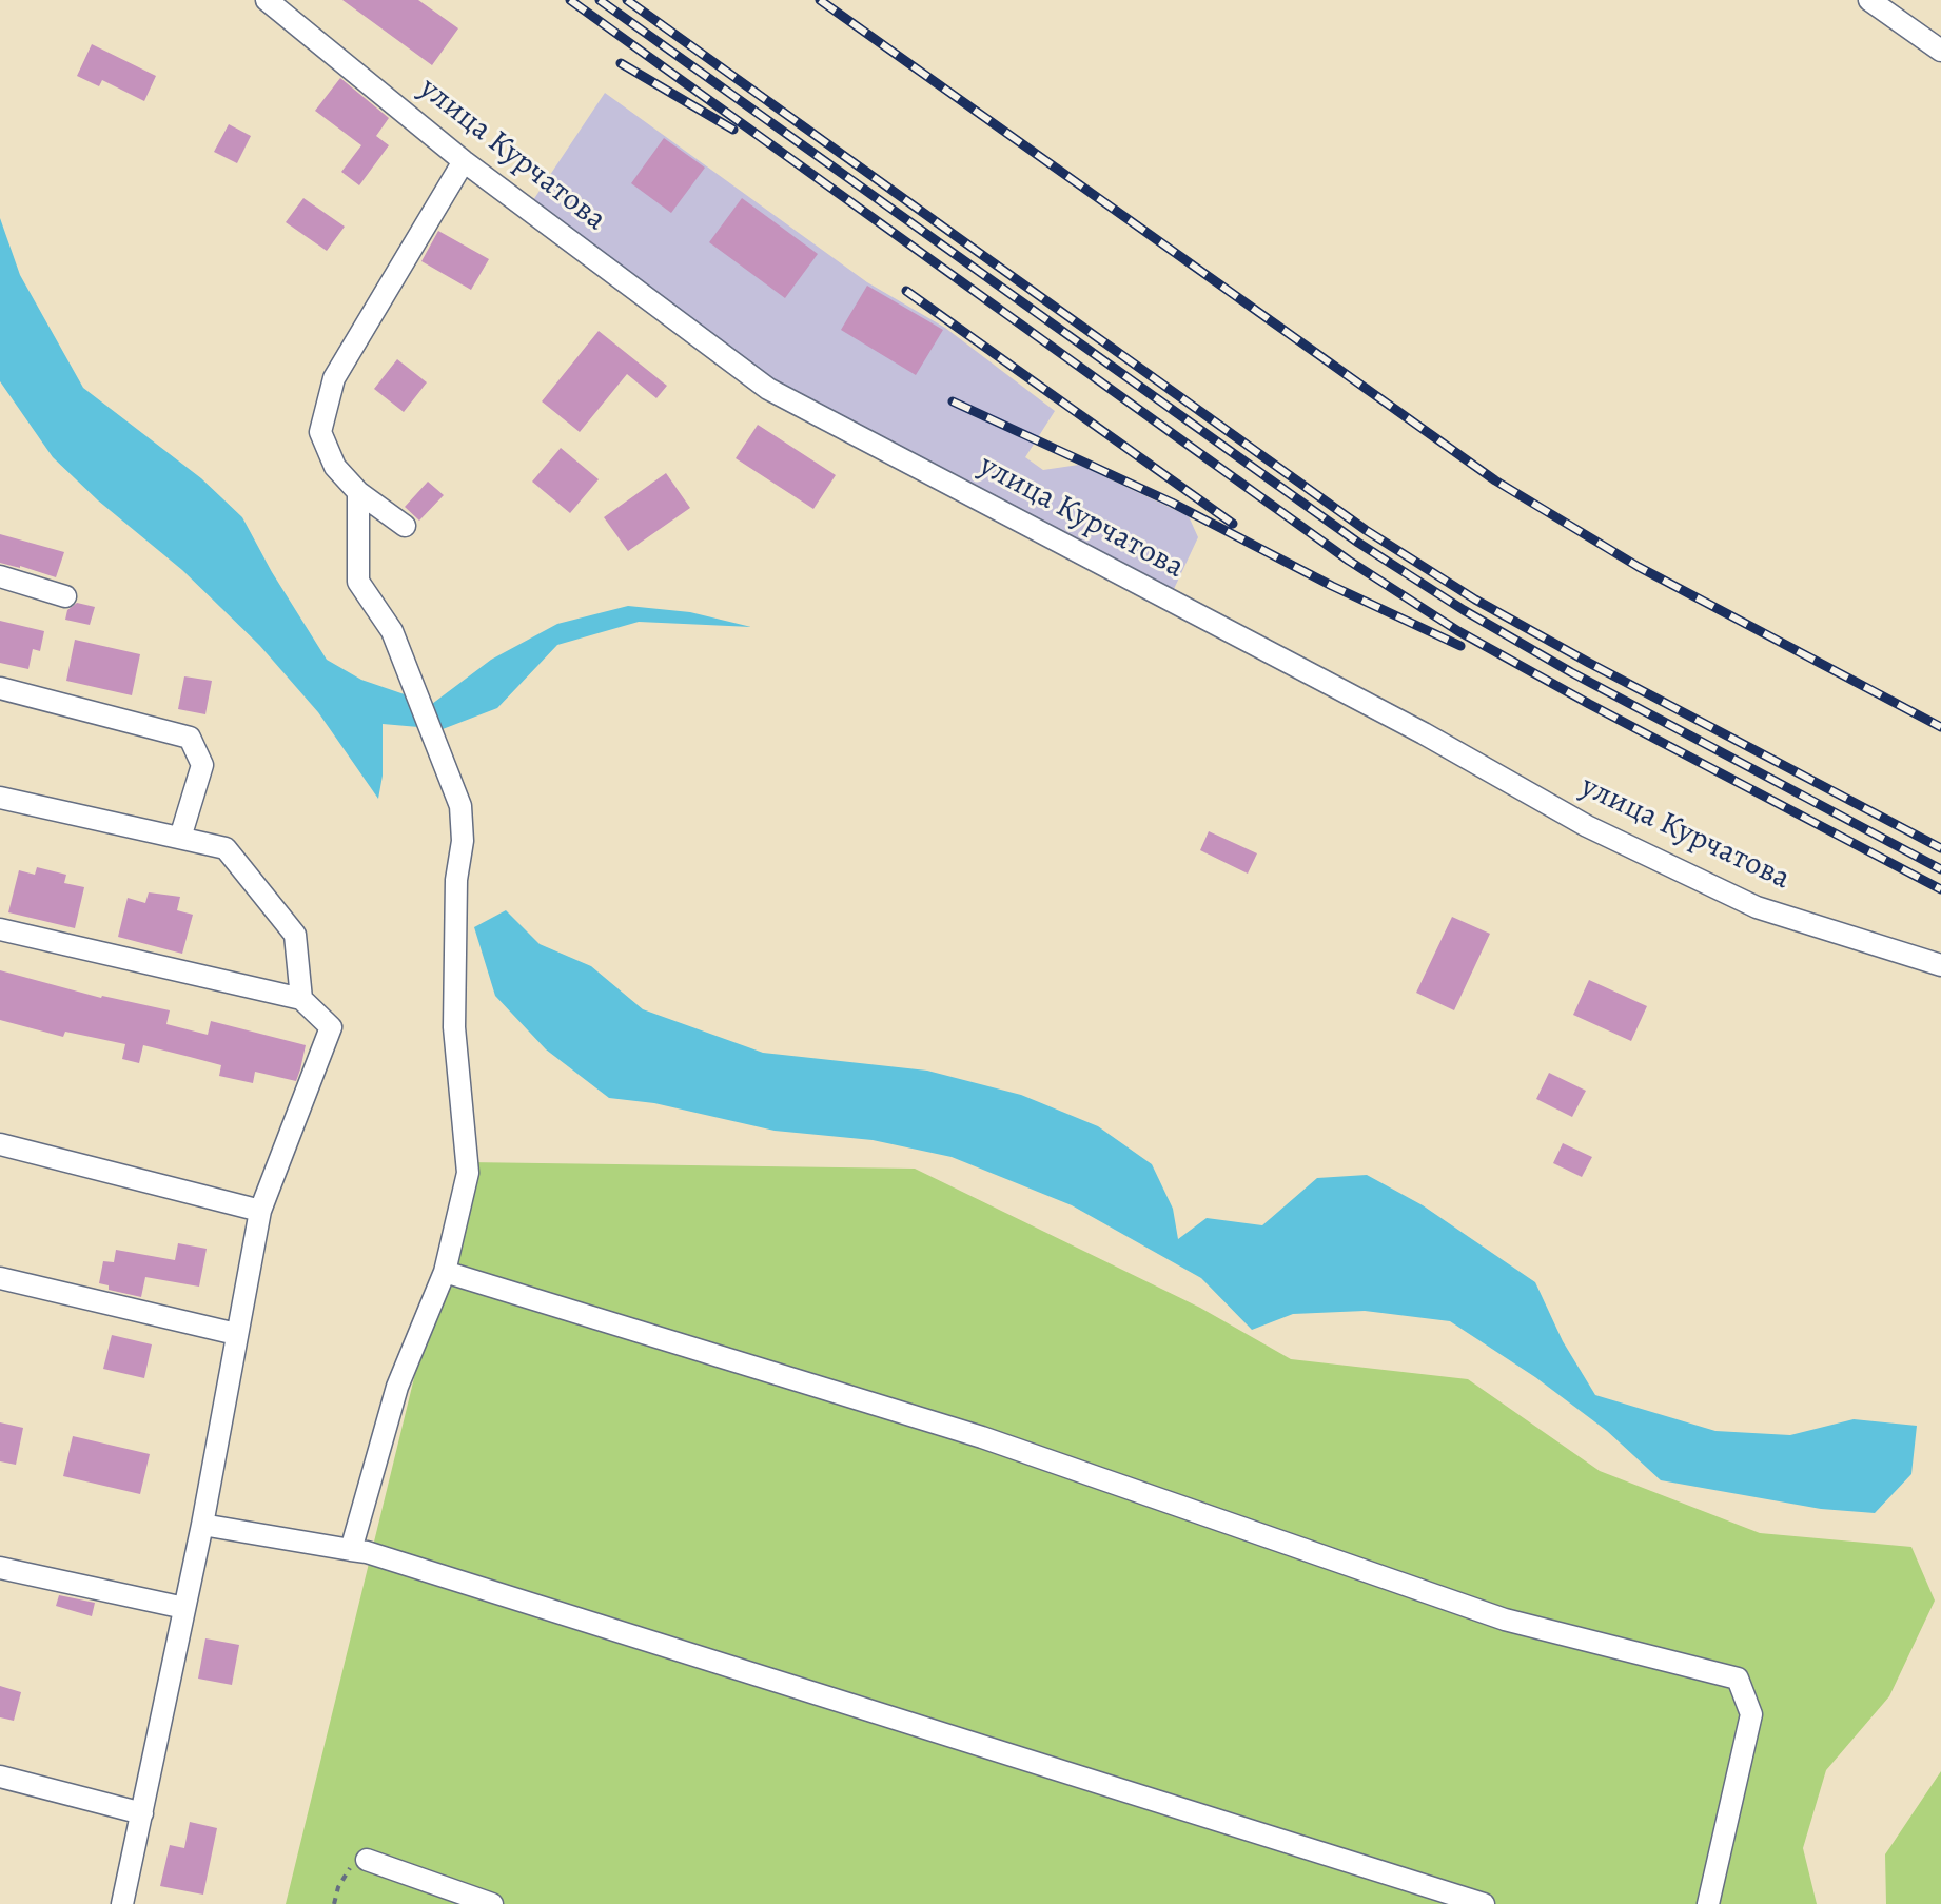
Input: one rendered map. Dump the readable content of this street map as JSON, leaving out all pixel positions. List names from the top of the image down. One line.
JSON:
{"streets":{"street":["улица Курчатова"]}}
